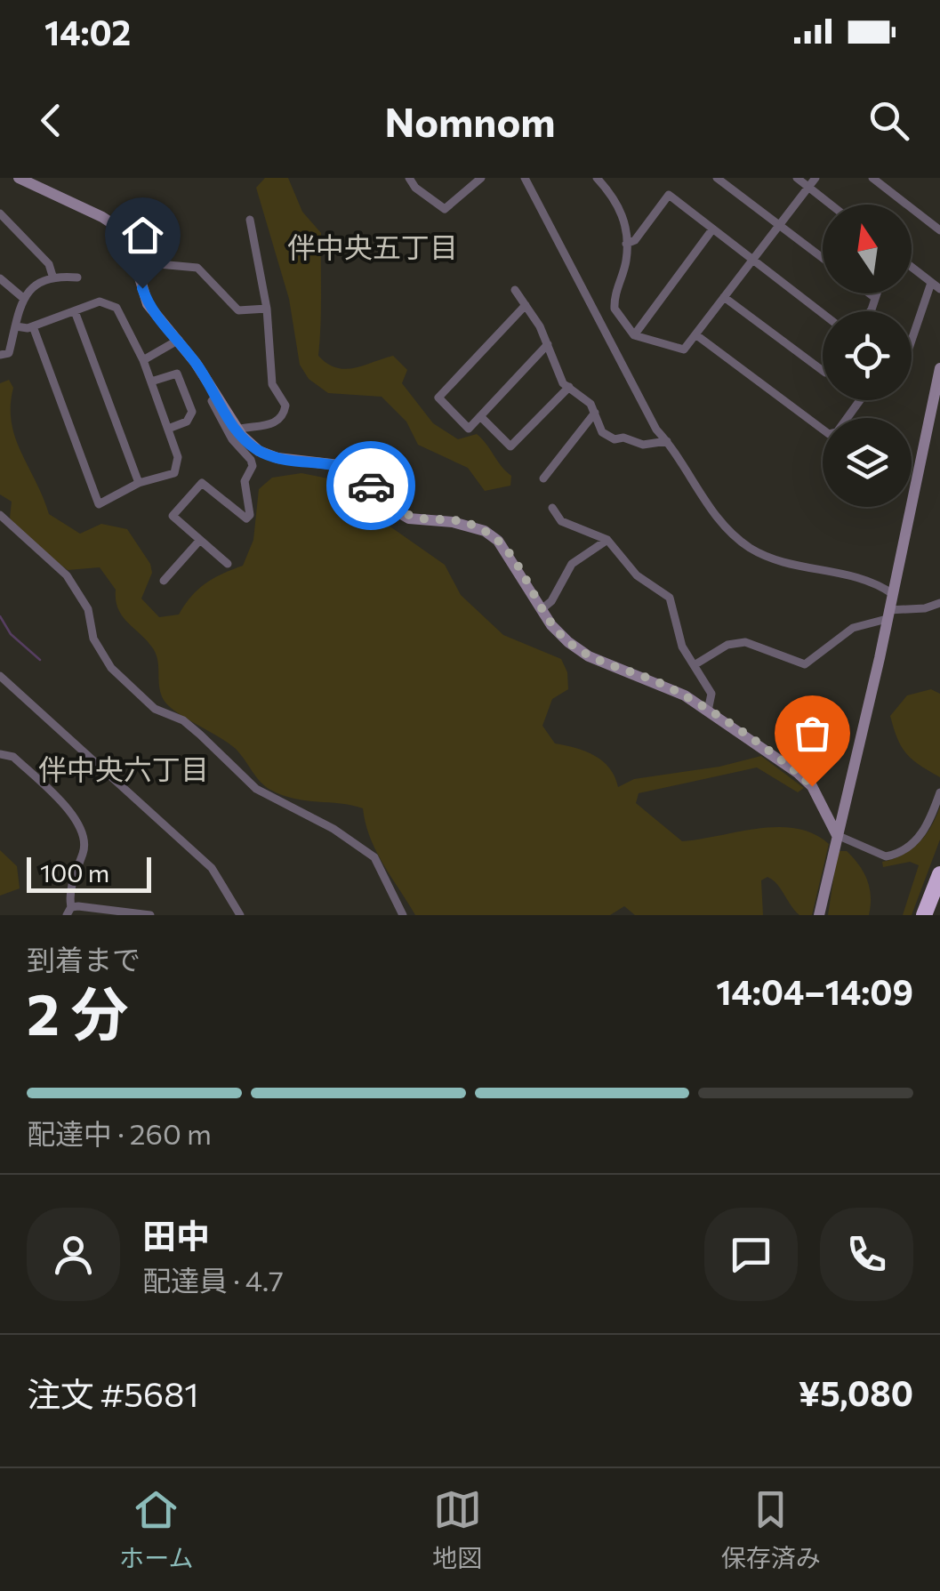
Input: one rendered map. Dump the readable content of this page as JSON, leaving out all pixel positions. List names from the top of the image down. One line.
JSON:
{"districts":["伴中央五丁目","伴中央六丁目"],"scale_bar":"100 m","north":"top","page":{"status":"14:02","header":"Nomnom","scale":"100 m","heading":["2 分","到着まで","14:04–14:09"],"panel":["田中","配達員 · 4.7","注文 #5681","¥5,080"],"bar":"配達中 · 260 m","tabs":["ホーム","地図","保存済み"]}}
